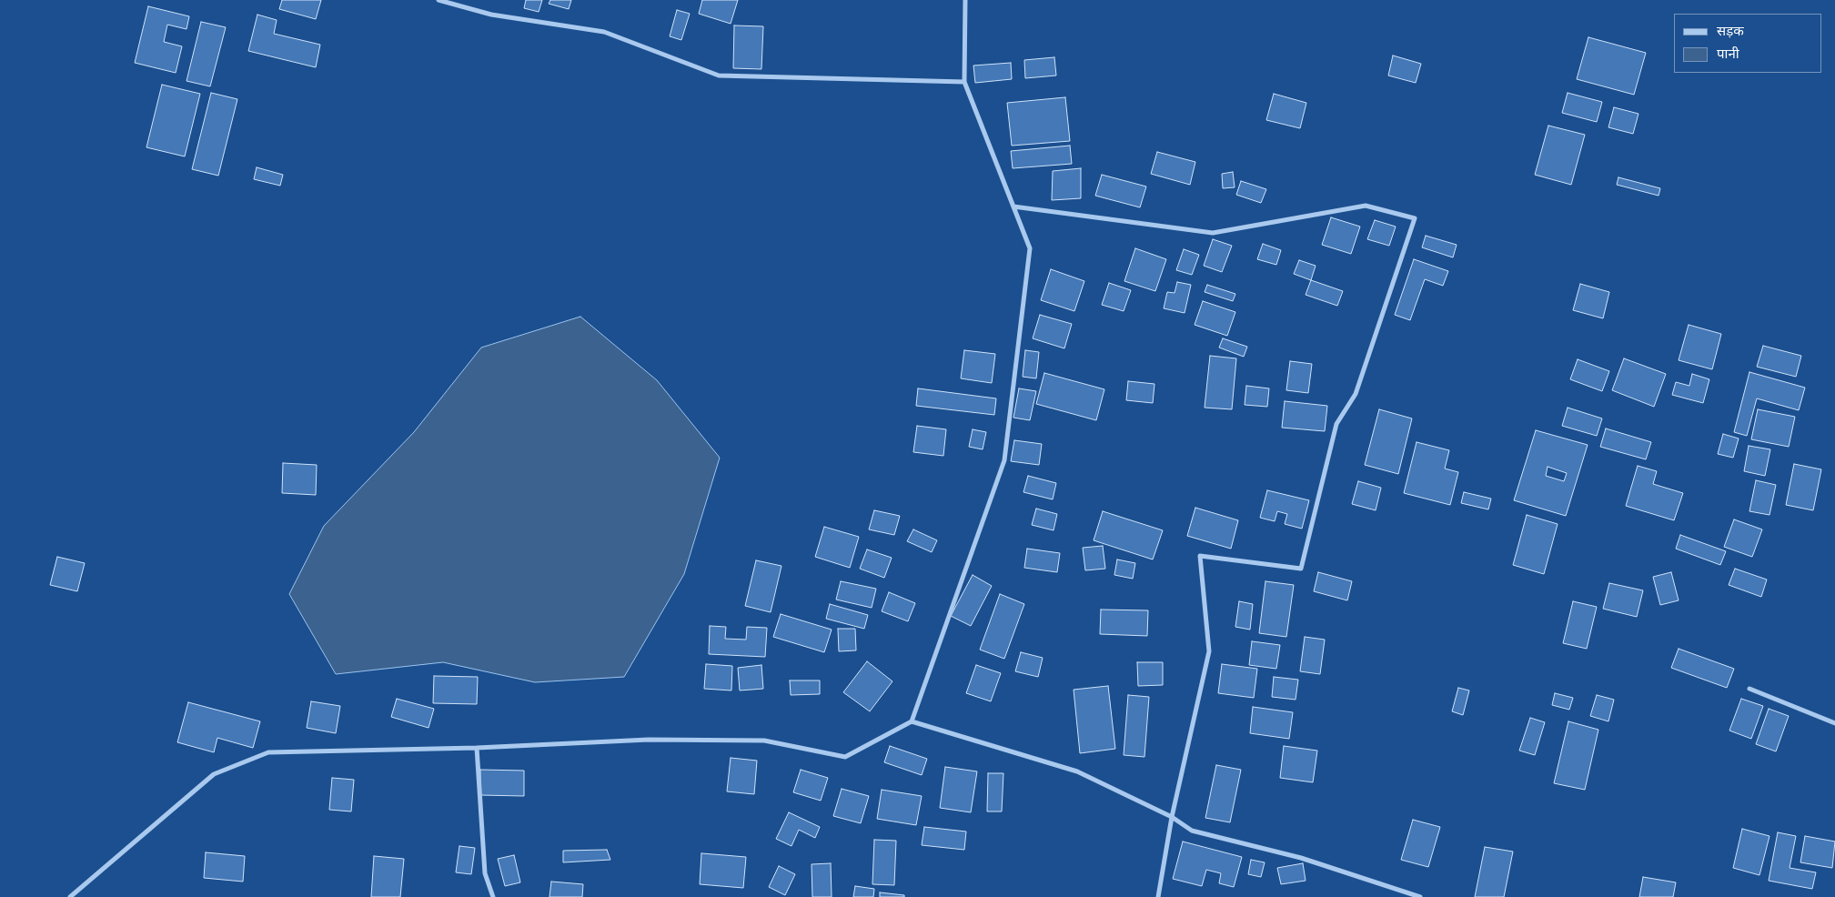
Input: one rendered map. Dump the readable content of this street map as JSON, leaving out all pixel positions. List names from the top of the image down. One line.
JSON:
{"legend":["सड़क","पानी"]}
